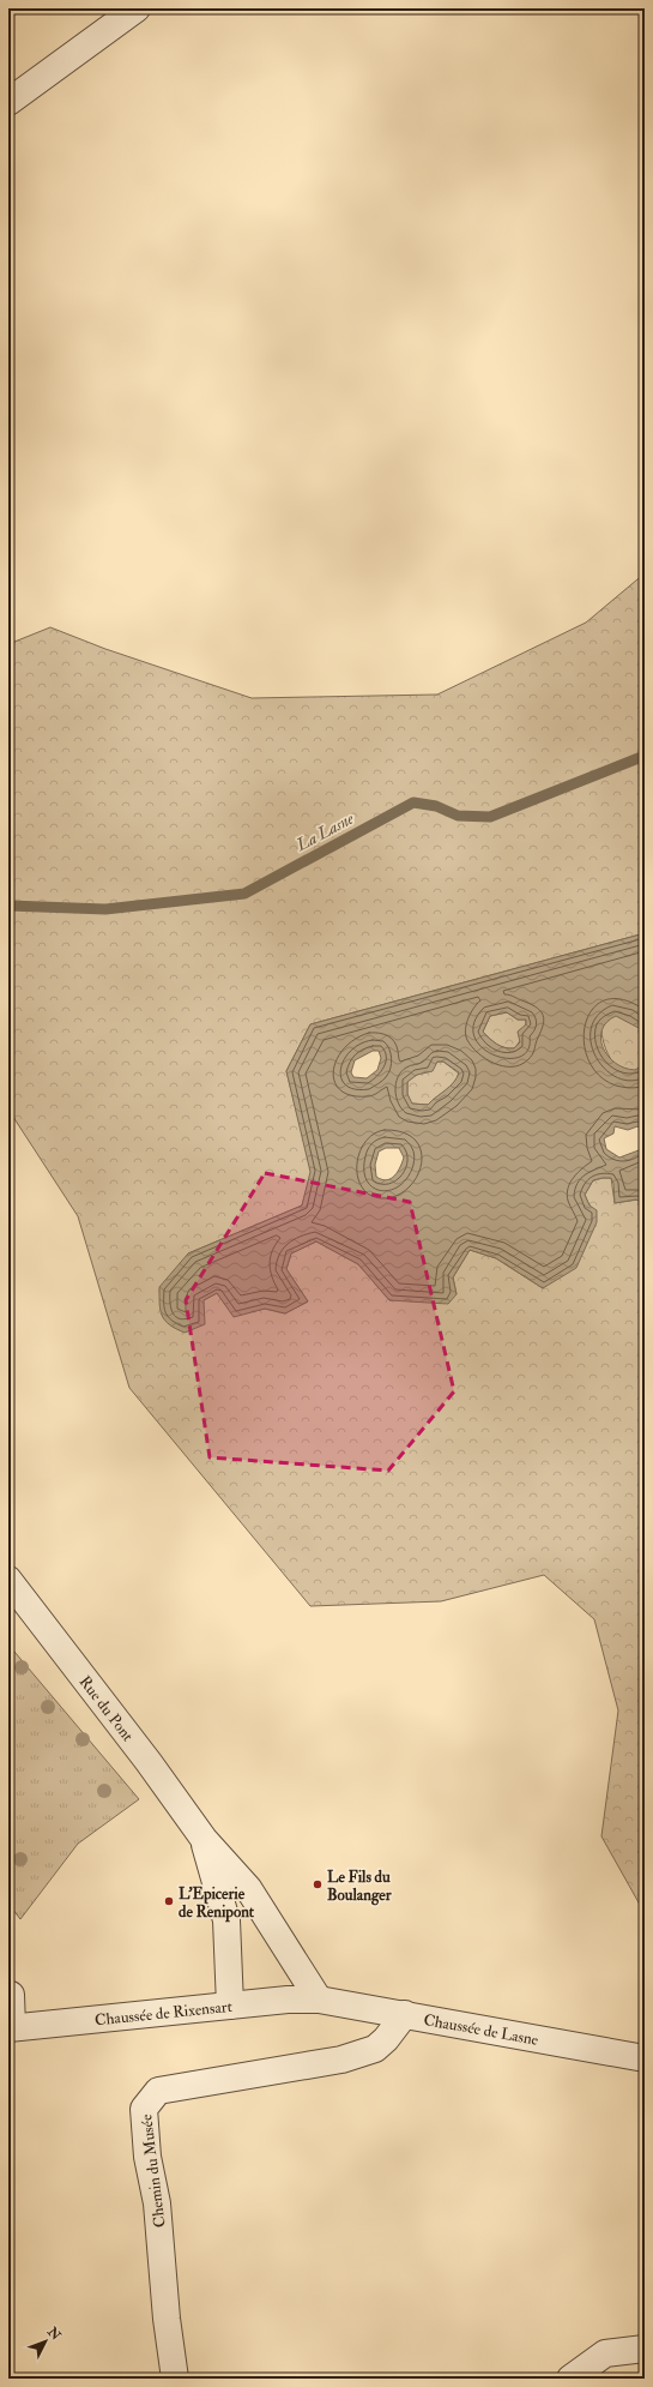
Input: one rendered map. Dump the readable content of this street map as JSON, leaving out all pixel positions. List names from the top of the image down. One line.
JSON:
{"streets":{"street":["Rue du Pont","Chaussée de Rixensart","Chaussée de Lasne","Chemin du Musée"]},"crossings":[["Rue du Pont","Chaussée de Rixensart"],["Rue du Pont","Chaussée de Lasne"],["Chaussée de Rixensart","Chaussée de Lasne"],["Chaussée de Lasne","Chemin du Musée"]],"water":["La Lasne"],"places":["Le Fils du Boulanger","L'Epicerie de Renipont"],"north":"top right"}
